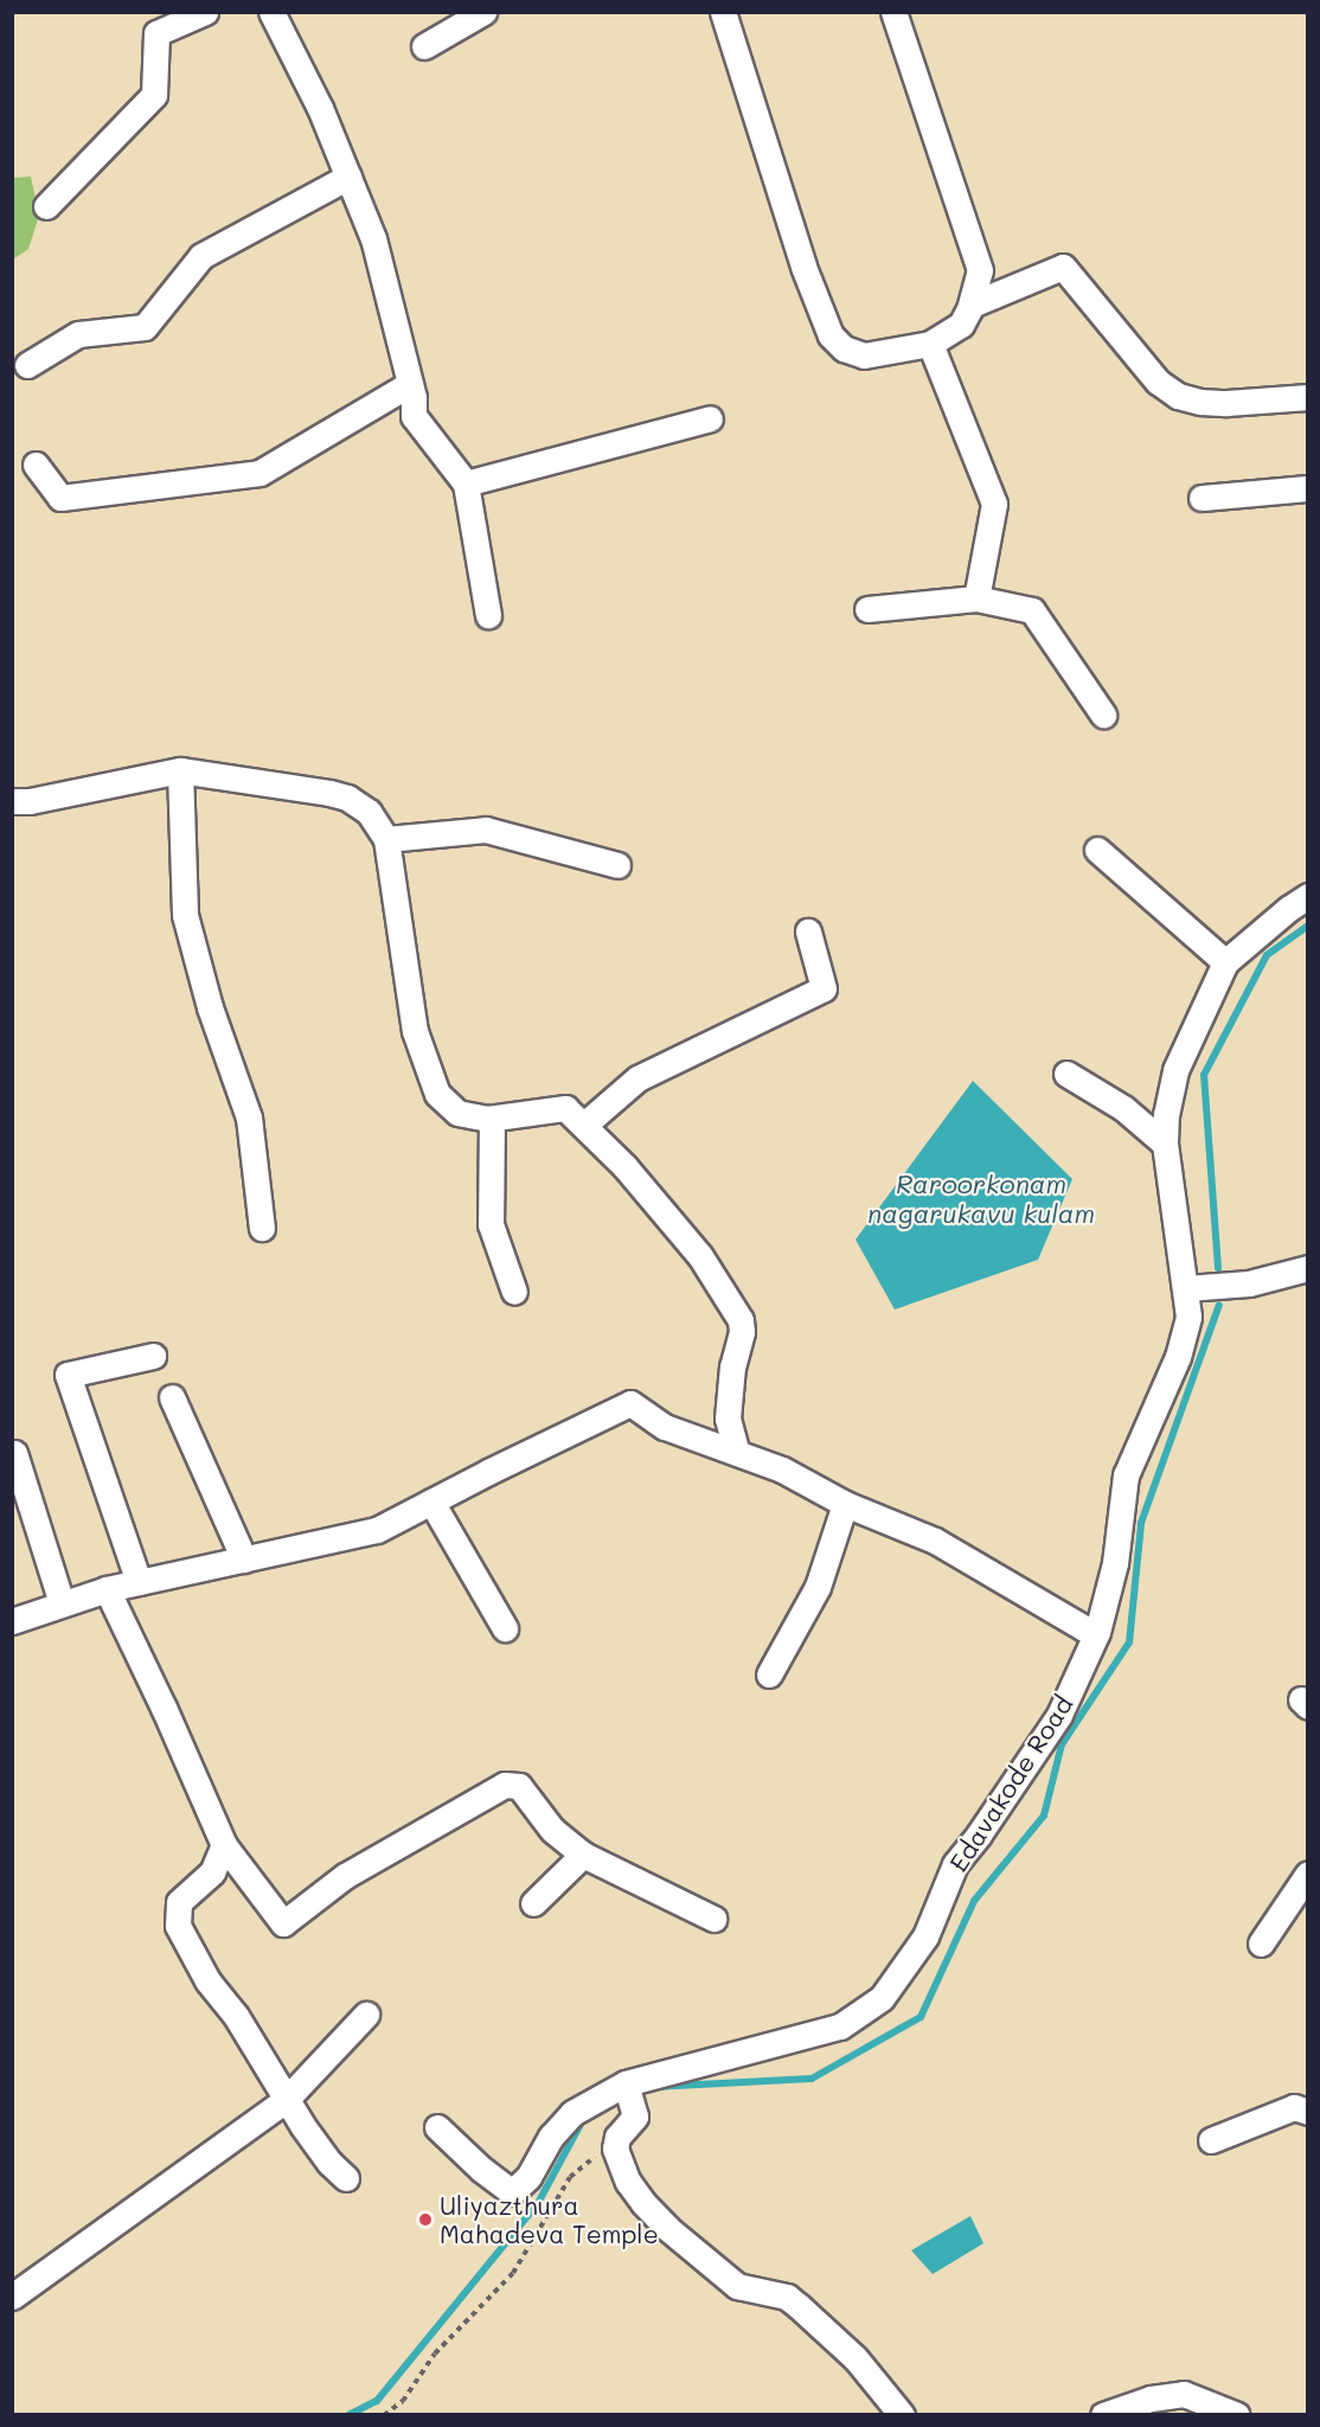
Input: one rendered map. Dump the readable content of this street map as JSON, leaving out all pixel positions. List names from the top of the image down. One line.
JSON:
{"streets":{"street":["Edavakode Road"]},"water":["Raroorkonam nagarukavu kulam"],"places":["Uliyazthura Mahadeva Temple"]}
